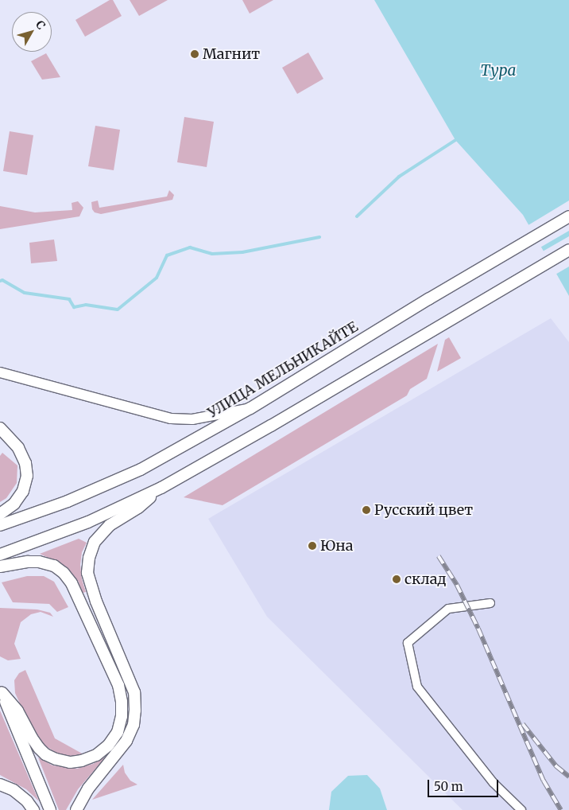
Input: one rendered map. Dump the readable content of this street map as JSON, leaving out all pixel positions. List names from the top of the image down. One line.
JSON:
{"streets":{"main road":["УЛИЦА МЕЛЬНИКАЙТЕ"]},"water":["Тура"],"places":["Магнит","Русский цвет","Юна","склад"],"scale_bar":"50 m","north":"top right"}
